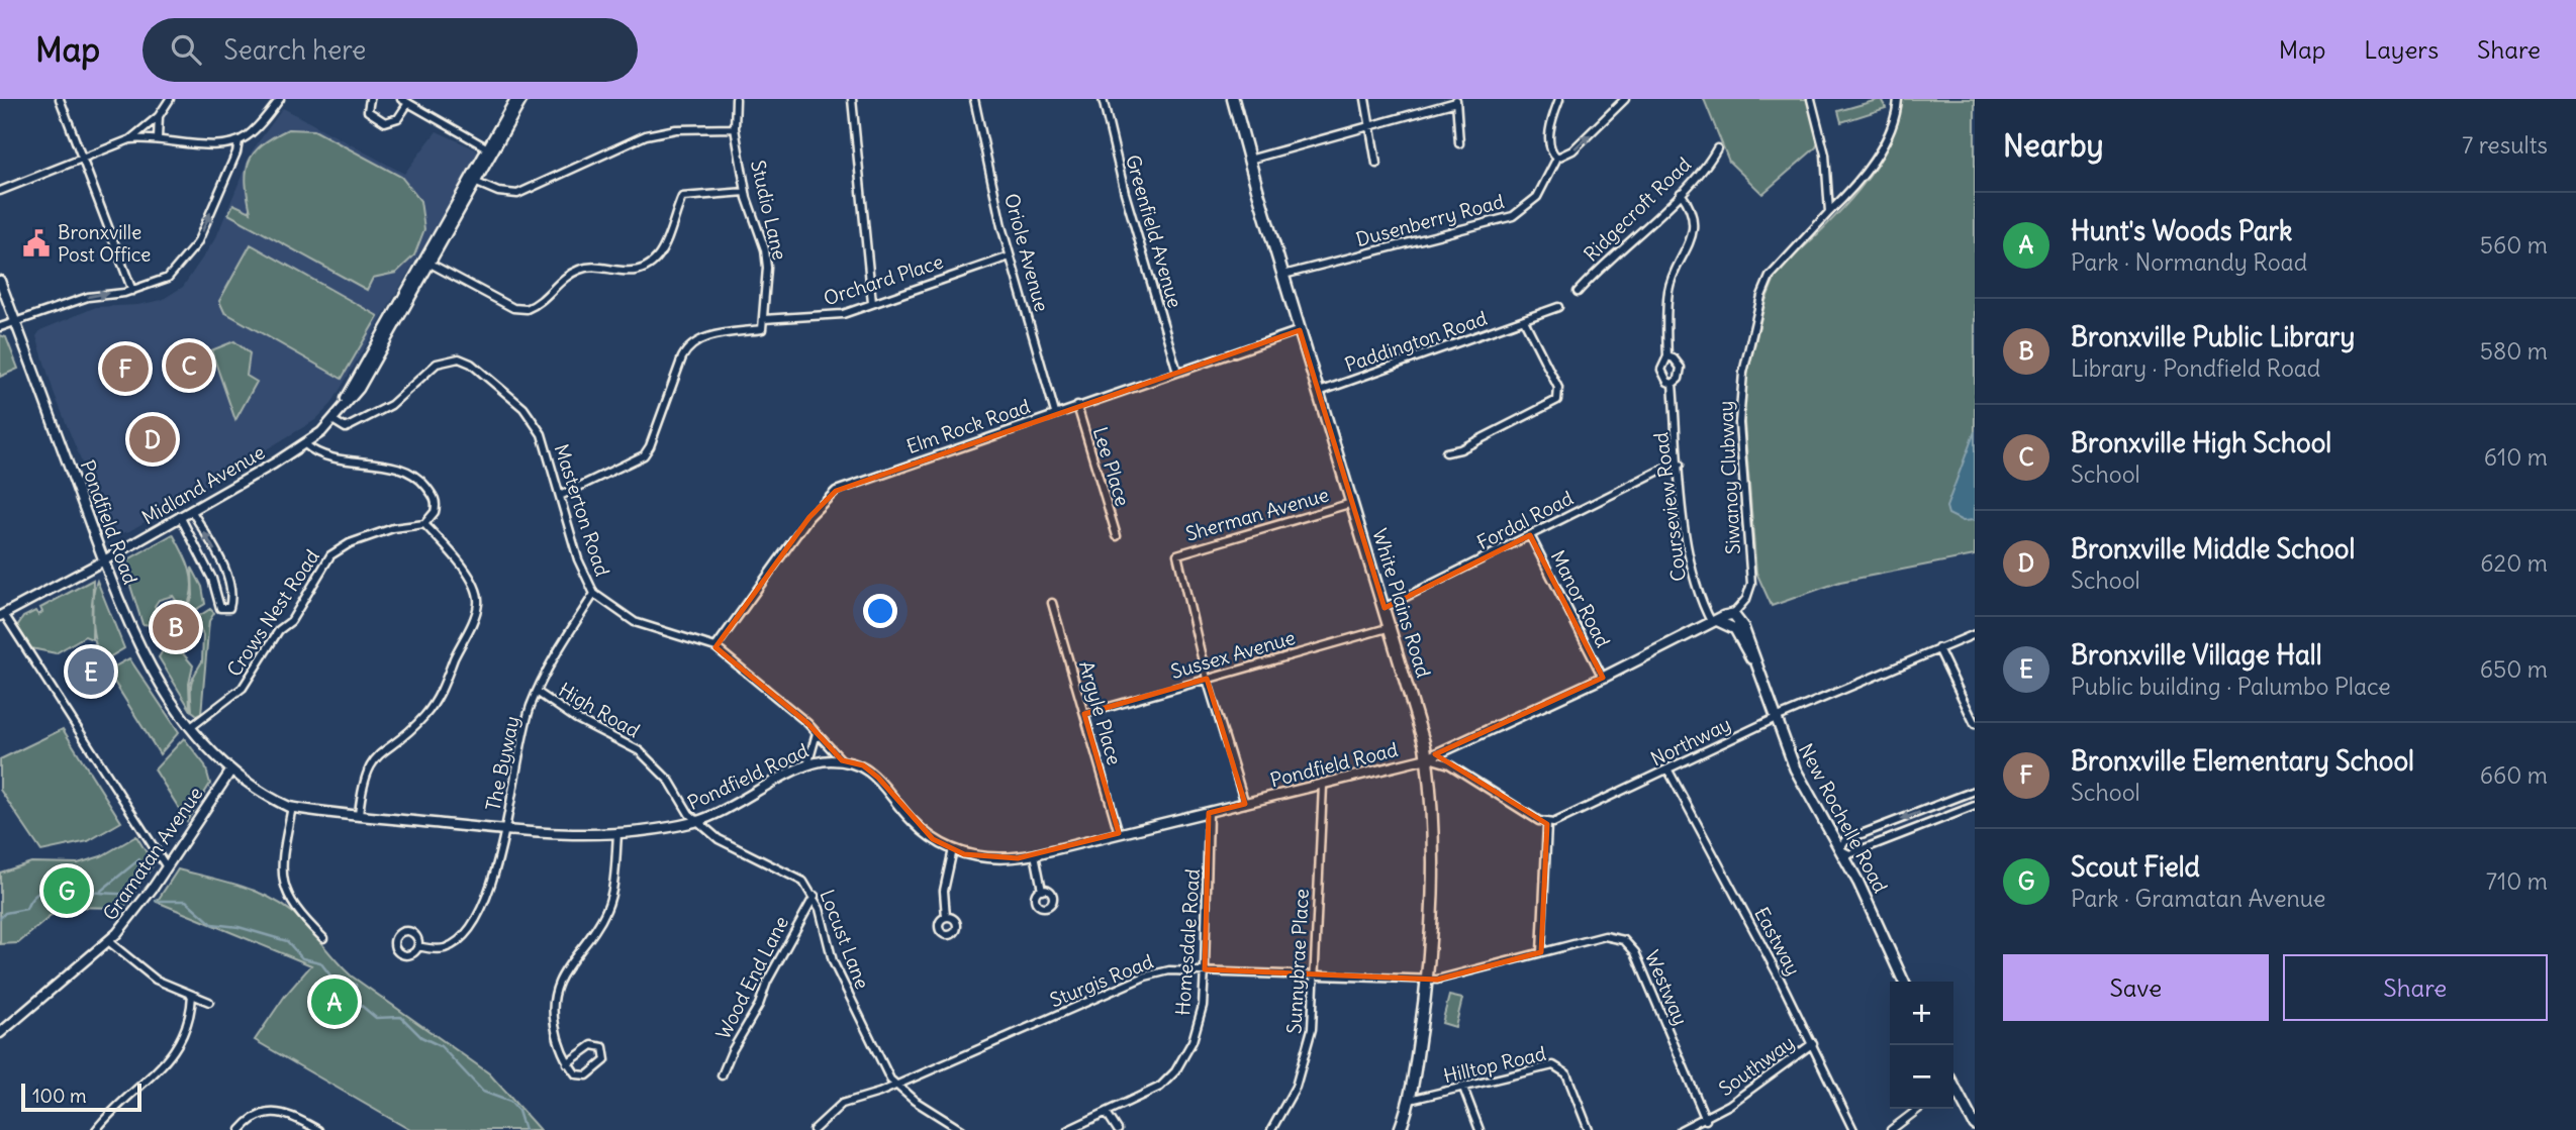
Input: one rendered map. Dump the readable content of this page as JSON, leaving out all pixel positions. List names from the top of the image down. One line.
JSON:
{"streets":{"main road":["Pondfield Road","White Plains Road","New Rochelle Road"],"street":["Ridgecroft Road","Studio Lane","Dusenberry Road","Greenfield Avenue","Oriole Avenue","Orchard Place","Paddington Road","Elm Rock Road","Lee Place","Siwanoy Clubway","Midland Avenue","Courseview Road","Masterton Road","Sherman Avenue","Fordal Road","Manor Road","Crows Nest Road","Sussex Avenue","High Road","Argyle Place","Northway","The Byway","Gramatan Avenue","Locust Lane","Eastway","Homesdale Road","Sunnybrae Place","Wood End Lane","Sturgis Road","Westway","Hilltop Road","Southway"]},"crossings":[["Ridgecroft Road","Courseview Road"],["Studio Lane","Orchard Place"],["Studio Lane","Masterton Road"],["Dusenberry Road","White Plains Road"],["Greenfield Avenue","Elm Rock Road"],["Oriole Avenue","Orchard Place"],["Oriole Avenue","Elm Rock Road"],["Paddington Road","White Plains Road"],["Elm Rock Road","Lee Place"],["Elm Rock Road","Masterton Road"],["Elm Rock Road","White Plains Road"],["Siwanoy Clubway","New Rochelle Road"],["Midland Avenue","Masterton Road"],["Midland Avenue","Pondfield Road"],["Courseview Road","Fordal Road"],["Courseview Road","Pondfield Road"],["Courseview Road","New Rochelle Road"],["Masterton Road","Pondfield Road"],["Masterton Road","The Byway"],["Sherman Avenue","White Plains Road"],["Sherman Avenue","Sussex Avenue"],["Fordal Road","Manor Road"],["Fordal Road","White Plains Road"],["Pondfield Road","Manor Road"],["Pondfield Road","White Plains Road"],["Pondfield Road","Crows Nest Road"],["Pondfield Road","High Road"],["Pondfield Road","Argyle Place"],["Pondfield Road","The Byway"],["Pondfield Road","New Rochelle Road"],["Pondfield Road","Gramatan Avenue"],["Pondfield Road","Locust Lane"],["Pondfield Road","Homesdale Road"],["Pondfield Road","Sunnybrae Place"],["White Plains Road","Sussex Avenue"],["White Plains Road","Sturgis Road"],["White Plains Road","Westway"],["White Plains Road","Hilltop Road"],["Sussex Avenue","Argyle Place"],["High Road","The Byway"],["High Road","Locust Lane"],["Northway","New Rochelle Road"],["Northway","Eastway"],["Locust Lane","Wood End Lane"],["Locust Lane","Sturgis Road"],["Eastway","Southway"],["Homesdale Road","Sturgis Road"],["Sunnybrae Place","Sturgis Road"],["Sturgis Road","Westway"],["Westway","Southway"]],"places":{"public building":["Bronxville Post Office"]},"scale_bar":"100 m","page":{"header":"Map","search":"Search here","nav":["Map","Layers","Share"],"heading":["Nearby","7 results"],"list":[{"mark":"A","name":"Hunt's Woods Park","note":"Park · Normandy Road","value":"560 m"},{"mark":"B","name":"Bronxville Public Library","note":"Library · Pondfield Road","value":"580 m"},{"mark":"C","name":"Bronxville High School","note":"School","value":"610 m"},{"mark":"D","name":"Bronxville Middle School","note":"School","value":"620 m"},{"mark":"E","name":"Bronxville Village Hall","note":"Public building · Palumbo Place","value":"650 m"},{"mark":"F","name":"Bronxville Elementary School","note":"School","value":"660 m"},{"mark":"G","name":"Scout Field","note":"Park · Gramatan Avenue","value":"710 m"}],"pins":["C","F","D","B","E","G","A"],"buttons":["Save","Share"],"map_buttons":["+","−"],"scale":"100 m"}}
